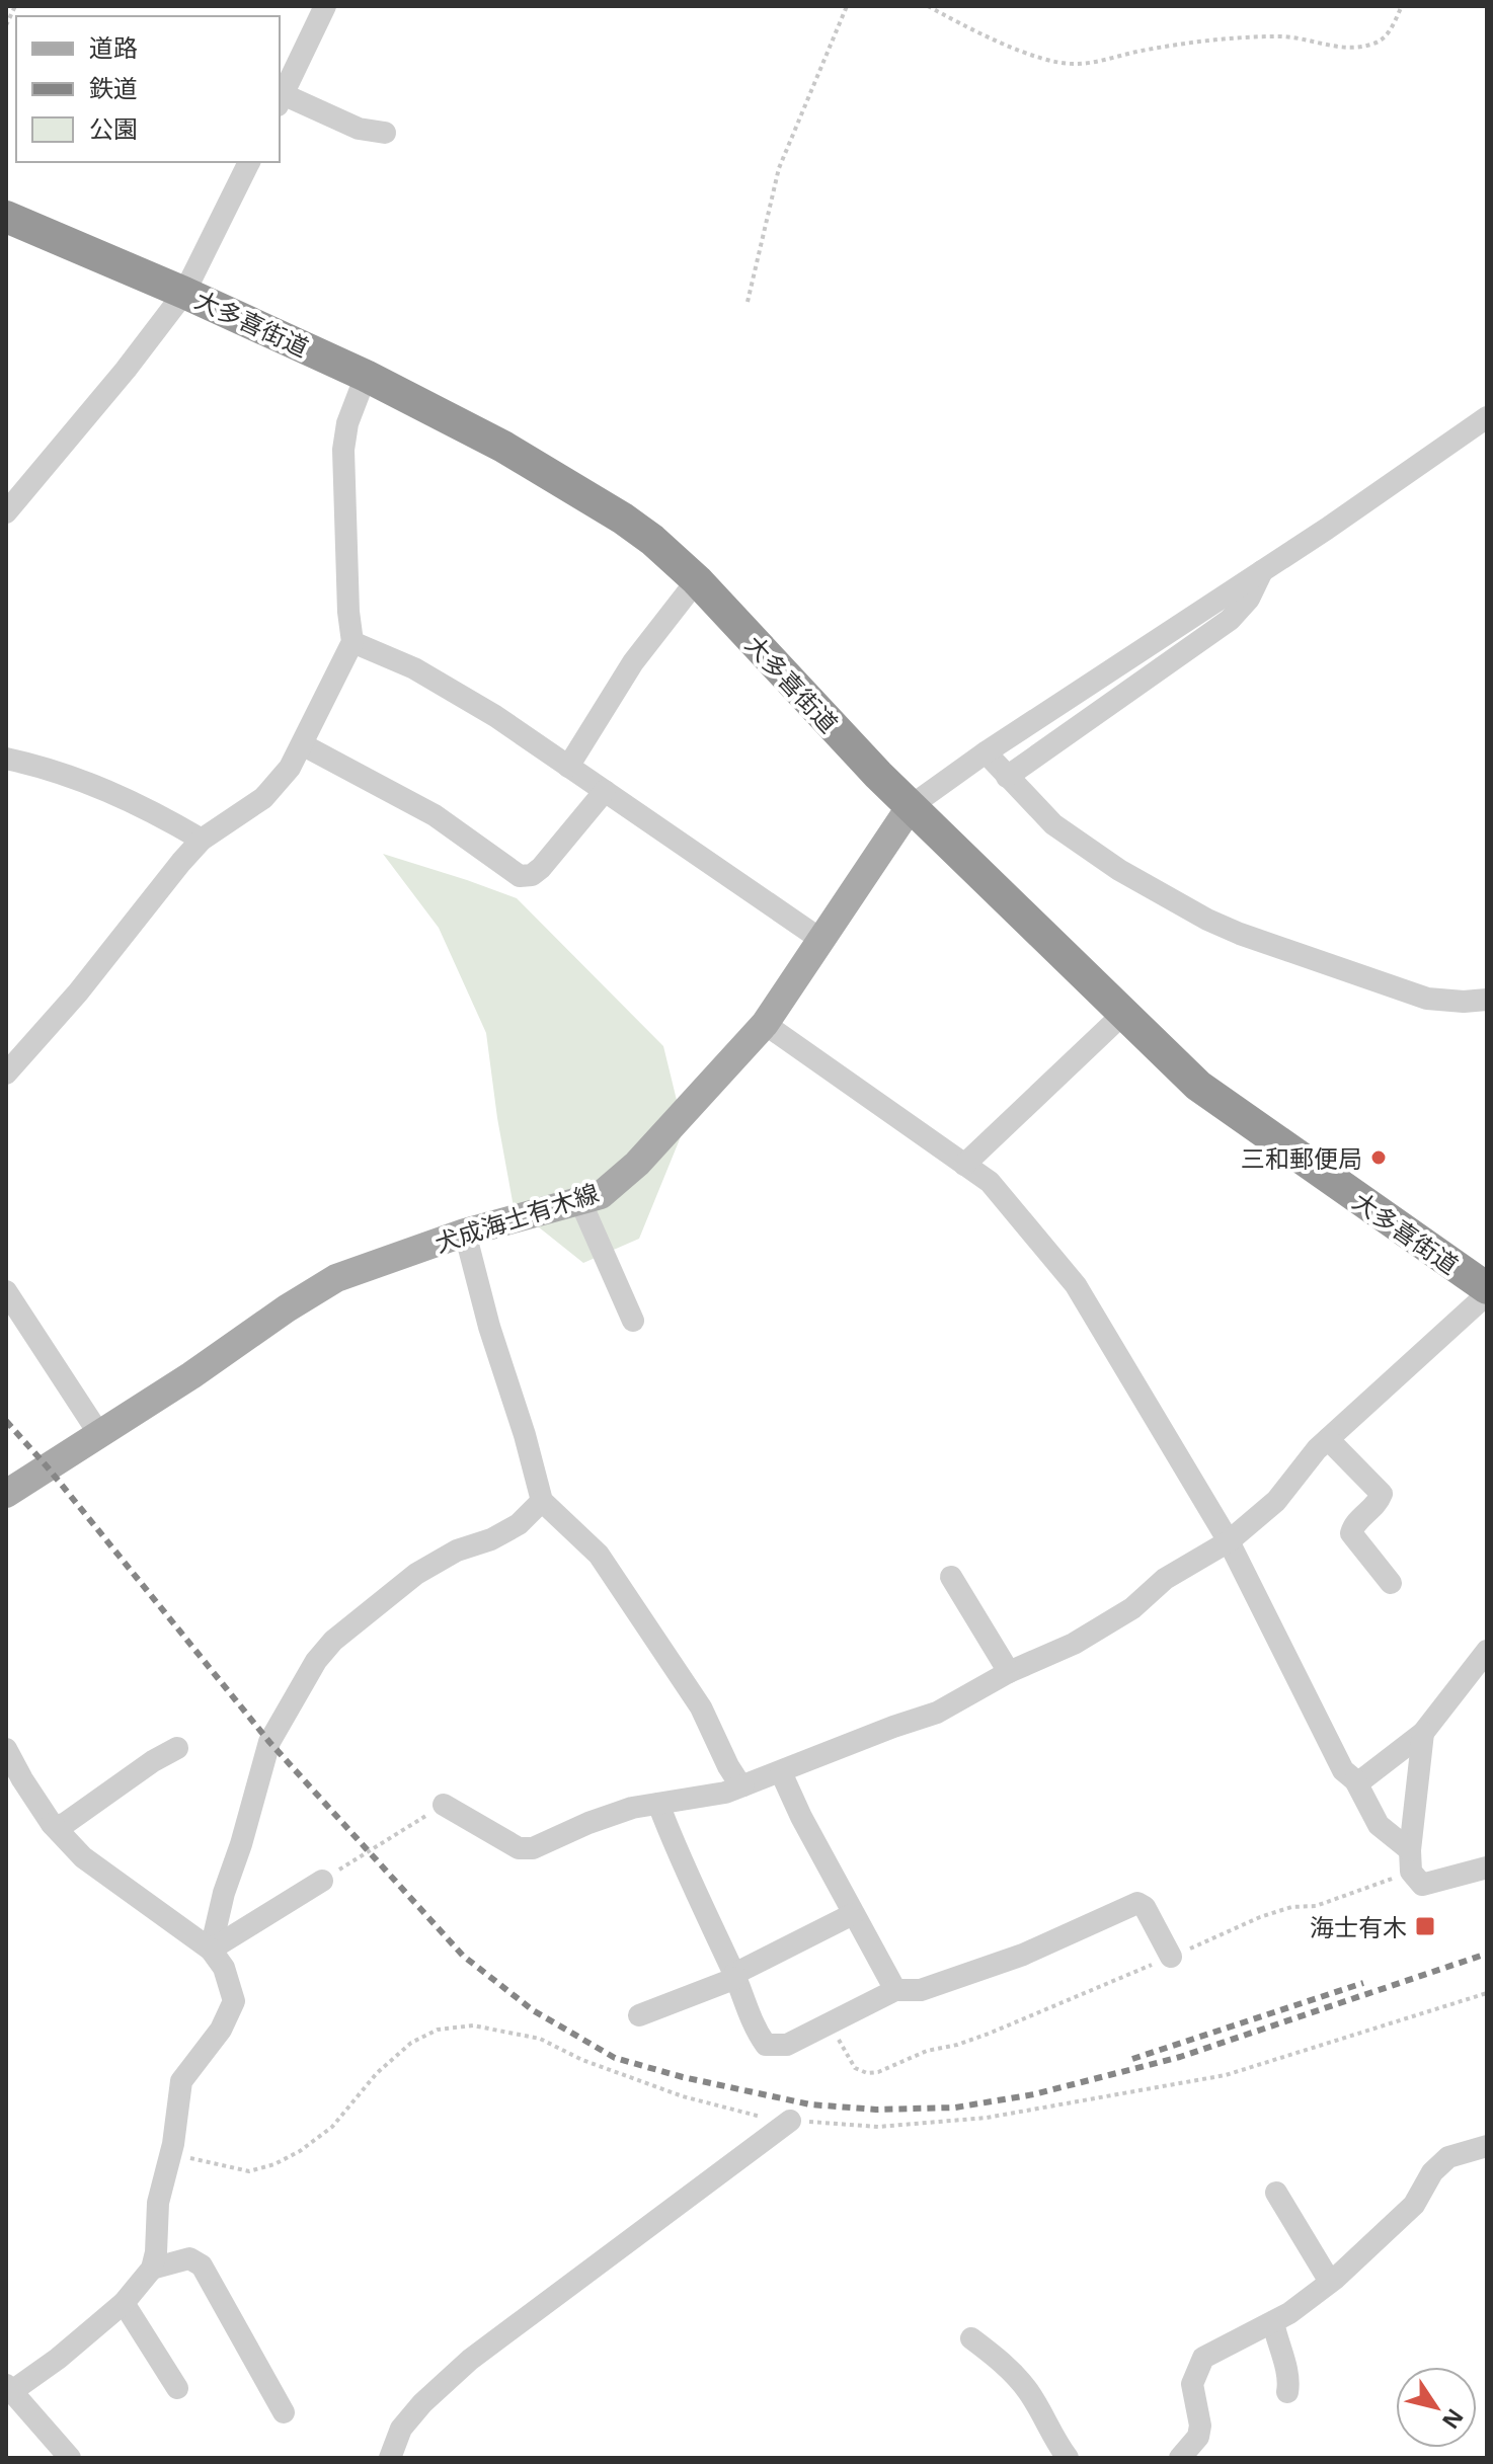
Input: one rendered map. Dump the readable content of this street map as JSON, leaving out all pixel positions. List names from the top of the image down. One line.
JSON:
{"streets":{"highway":["大多喜街道"],"main road":["犬成海士有木線"]},"crossings":[["大多喜街道","犬成海士有木線"]],"places":{"other":["三和郵便局"],"transit":["海士有木"]},"legend":["道路","鉄道","公園"],"north":"bottom right"}
